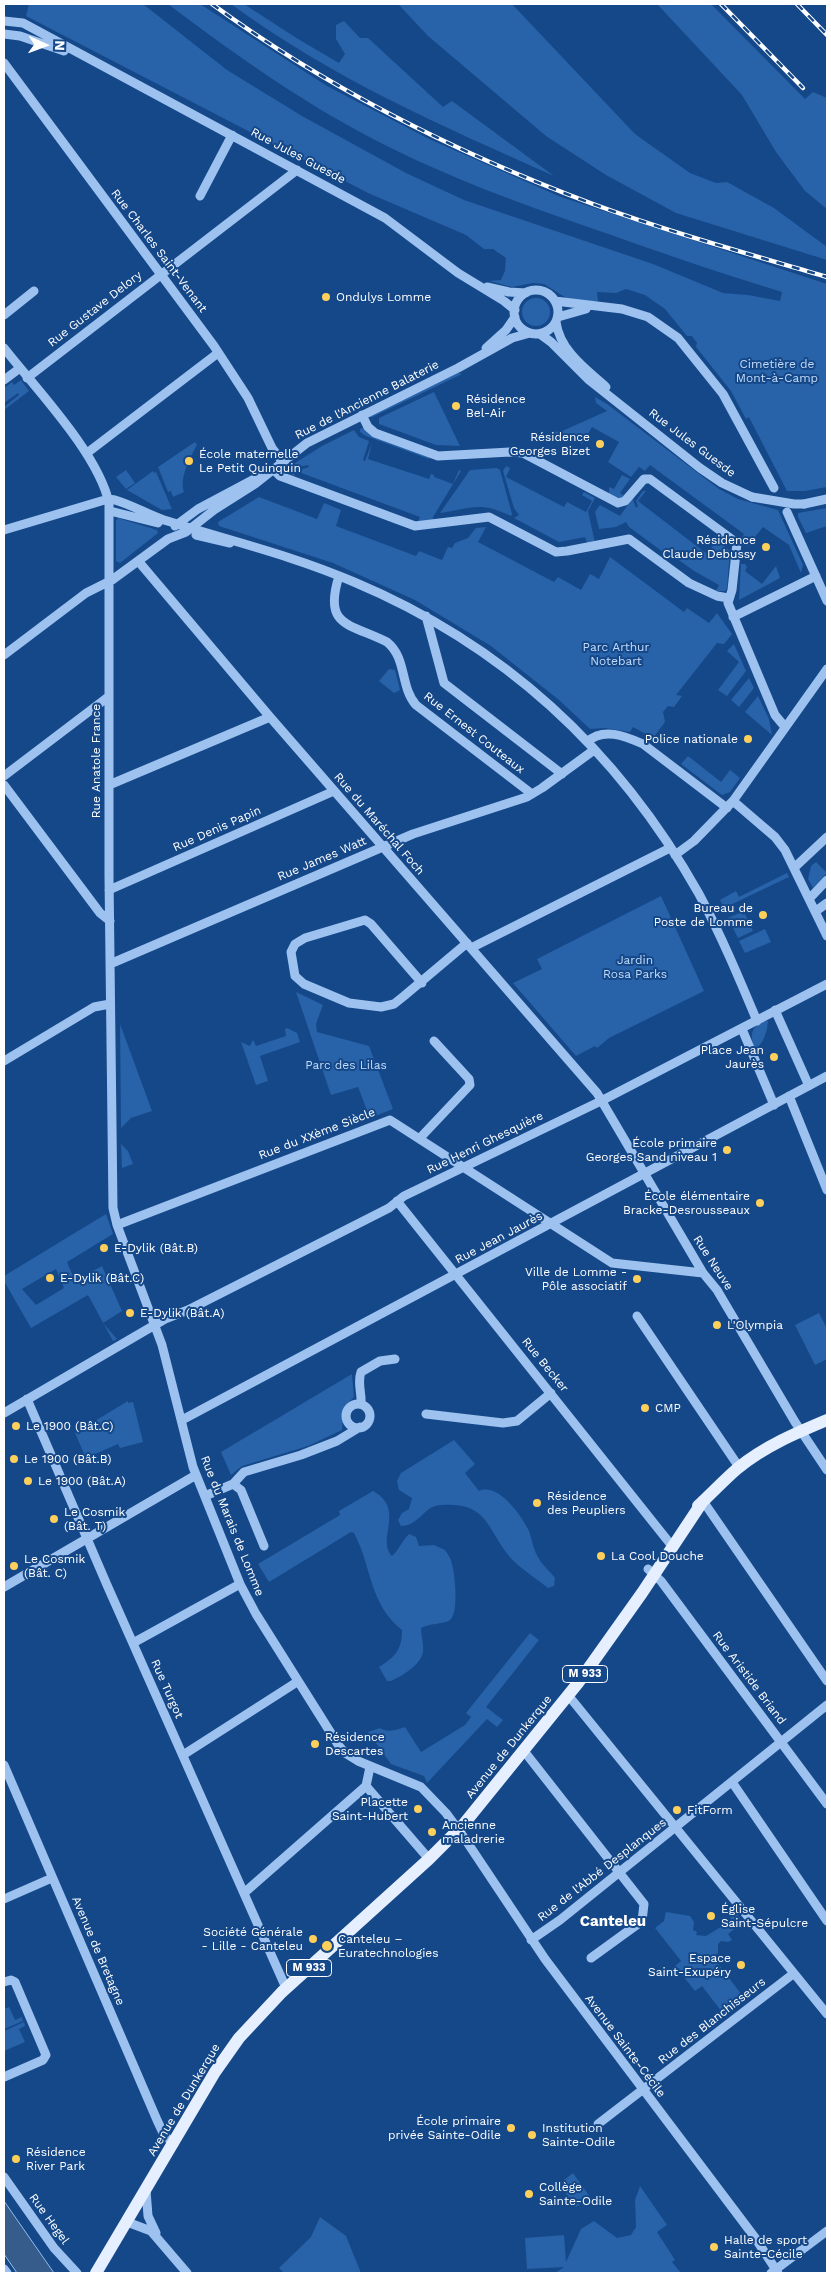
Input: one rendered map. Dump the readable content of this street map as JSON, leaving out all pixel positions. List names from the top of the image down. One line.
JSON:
{"streets":{"main road":["M 933","Avenue de Dunkerque"],"street":["Rue Jules Guesde","Rue Charles Saint-Venant","Rue Gustave Delory","Rue de l'Ancienne Balaterie","Rue Ernest Couteaux","Rue Anatole France","Rue du Maréchal Foch","Rue Denis Papin","Rue James Watt","Rue du XXème Siècle","Rue Henri Ghesquière","Rue Jean Jaurès","Rue Neuve","Rue Becker","Rue du Marais de Lomme","Rue Aristide Briand","Rue Turgot","Rue de l'Abbé Desplanques","Avenue de Bretagne","Rue des Blanchisseurs","Avenue Sainte-Cécile","Rue Hegel"]},"crossings":[["Rue Jules Guesde","Rue Gustave Delory"],["Rue Jules Guesde","Rue de l'Ancienne Balaterie"],["Rue Charles Saint-Venant","Rue Gustave Delory"],["Rue Charles Saint-Venant","Rue de l'Ancienne Balaterie"],["Rue Gustave Delory","Rue Anatole France"],["Rue de l'Ancienne Balaterie","Rue Anatole France"],["Rue de l'Ancienne Balaterie","Rue du Maréchal Foch"],["Rue Ernest Couteaux","Rue James Watt"],["Rue Anatole France","Rue Denis Papin"],["Rue Anatole France","Rue James Watt"],["Rue Anatole France","Rue du Marais de Lomme"],["Rue du Maréchal Foch","Rue Denis Papin"],["Rue du Maréchal Foch","Rue James Watt"],["Rue du Maréchal Foch","Rue Henri Ghesquière"],["Rue du Maréchal Foch","Rue Neuve"],["Rue du XXème Siècle","Rue Henri Ghesquière"],["Rue du XXème Siècle","Rue Jean Jaurès"],["Rue du XXème Siècle","Rue Neuve"],["Rue du XXème Siècle","Rue du Marais de Lomme"],["Rue Henri Ghesquière","Rue Neuve"],["Rue Henri Ghesquière","Rue Becker"],["Rue Henri Ghesquière","Rue du Marais de Lomme"],["Rue Henri Ghesquière","Rue Turgot"],["Rue Jean Jaurès","Rue Neuve"],["Rue Jean Jaurès","Rue Becker"],["Rue Jean Jaurès","Rue du Marais de Lomme"],["Rue Neuve","Avenue de Dunkerque"],["Rue Becker","Avenue de Dunkerque"],["Rue du Marais de Lomme","Avenue de Dunkerque"],["Rue du Marais de Lomme","Avenue Sainte-Cécile"],["Rue Aristide Briand","Avenue de Dunkerque"],["Rue Aristide Briand","Rue de l'Abbé Desplanques"],["Rue Turgot","Avenue de Dunkerque"],["Avenue de Dunkerque","Avenue de Bretagne"],["Avenue de Dunkerque","Avenue Sainte-Cécile"],["Rue de l'Abbé Desplanques","Avenue Sainte-Cécile"],["Rue des Blanchisseurs","Avenue Sainte-Cécile"]],"districts":["Canteleu"],"parks":["Cimetière de Mont-à-Camp","Parc Arthur Notebart","Jardin Rosa Parks","Parc des Lilas"],"places":["Ondulys Lomme","Résidence Bel-Air","Résidence Georges Bizet","École maternelle Le Petit Quinquin","Résidence Claude Debussy","Police nationale","Bureau de Poste de Lomme","Place Jean Jaurès","École primaire Georges Sand niveau 1","École élémentaire Bracke-Desrousseaux","E-Dylik (Bât.B)","E-Dylik (Bât.C)","Ville de Lomme - Pôle associatif","E-Dylik (Bât.A)","L'Olympia","CMP","Le 1900 (Bât.C)","Le 1900 (Bât.B)","Le 1900 (Bât.A)","Résidence des Peupliers","Le Cosmik (Bât. T)","La Cool Douche","Le Cosmik (Bât. C)","Résidence Descartes","Placette Saint-Hubert","FitForm","Ancienne maladrerie","Église Saint-Sépulcre","Société Générale - Lille - Canteleu","Canteleu – Euratechnologies","Espace Saint-Exupéry","École primaire privée Sainte-Odile","Institution Sainte-Odile","Résidence River Park","Collège Sainte-Odile","Halle de sport Sainte-Cécile"],"north":"right"}
